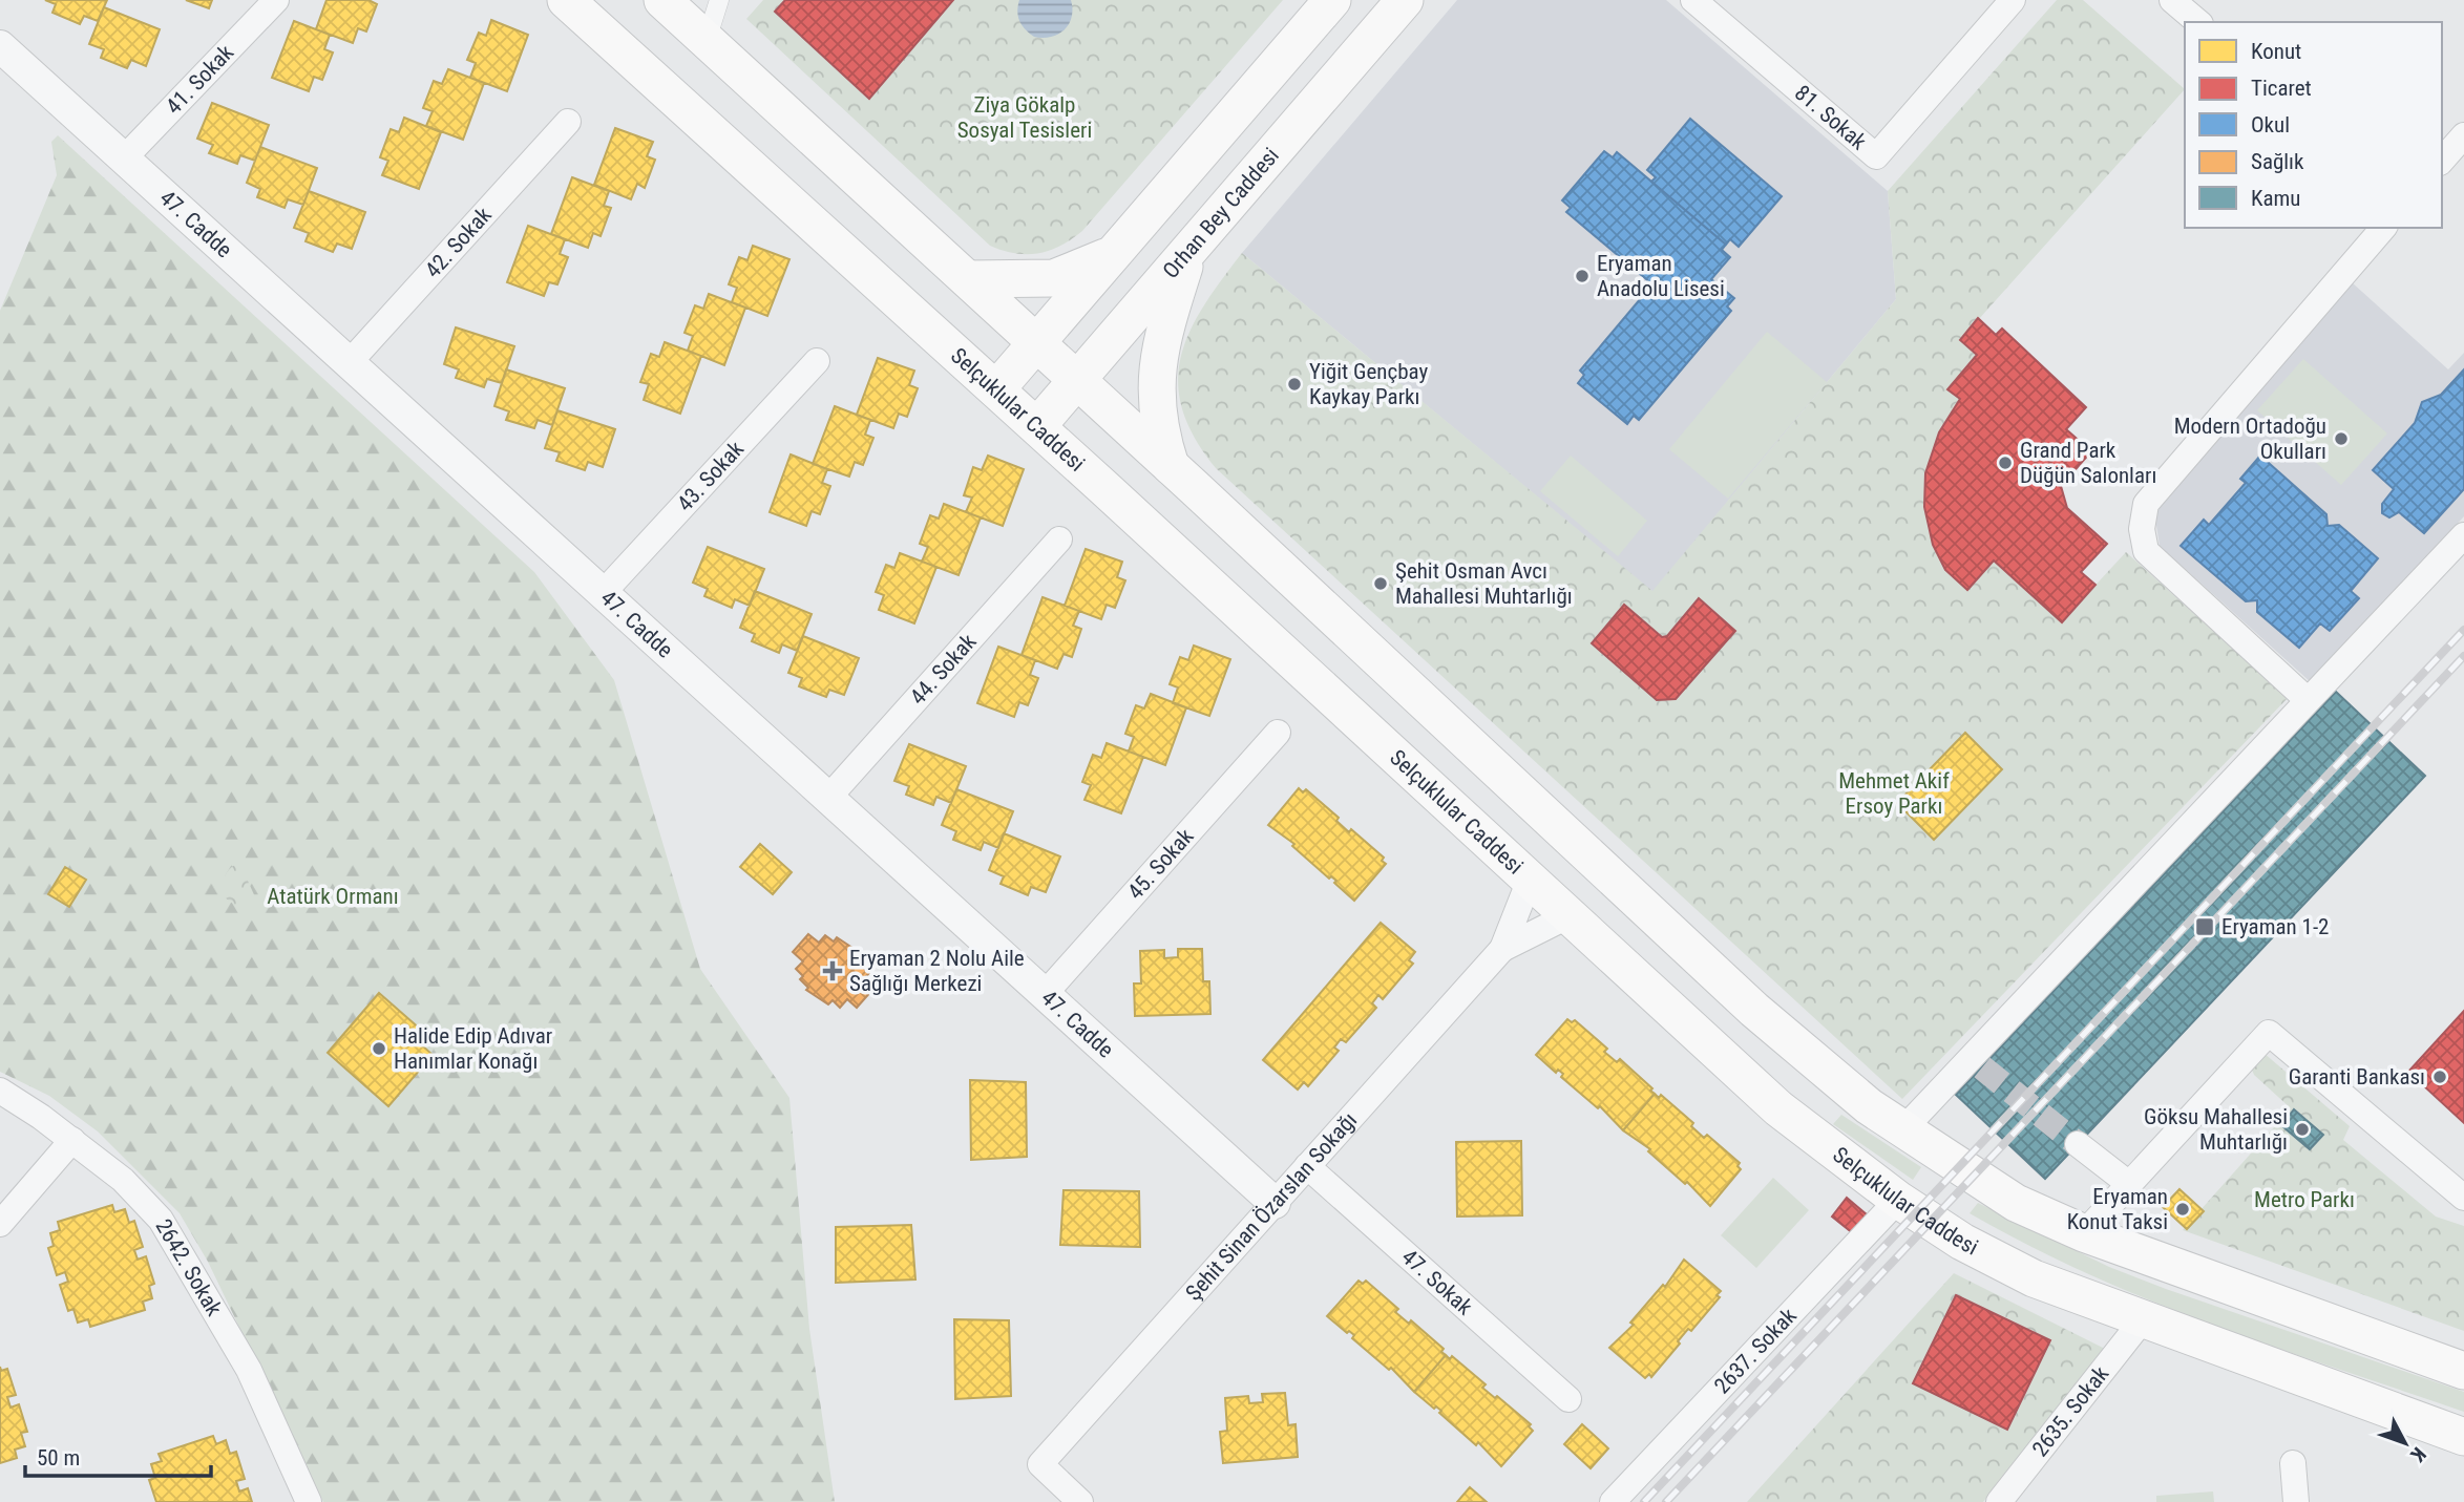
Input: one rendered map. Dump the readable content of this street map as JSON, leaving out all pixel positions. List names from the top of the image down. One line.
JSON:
{"streets":{"main road":["Orhan Bey Caddesi","Selçuklular Caddesi"],"street":["41. Sokak","81. Sokak","47. Cadde","42. Sokak","43. Sokak","44. Sokak","45. Sokak","Şehit Sinan Özarslan Sokağı","2642. Sokak","47. Sokak","2637. Sokak","2635. Sokak"]},"crossings":[["41. Sokak","47. Cadde"],["Orhan Bey Caddesi","Selçuklular Caddesi"],["47. Cadde","42. Sokak"],["47. Cadde","43. Sokak"],["47. Cadde","44. Sokak"],["47. Cadde","45. Sokak"],["47. Cadde","Şehit Sinan Özarslan Sokağı"],["Selçuklular Caddesi","2637. Sokak"],["Selçuklular Caddesi","2635. Sokak"],["Şehit Sinan Özarslan Sokağı","47. Sokak"]],"parks":["Ziya Gökalp Sosyal Tesisleri","Mehmet Akif Ersoy Parkı","Atatürk Ormanı","Metro Parkı"],"places":{"other":["Eryaman Anadolu Lisesi","Yiğit Gençbay Kaykay Parkı","Modern Ortadoğu Okulları","Grand Park Düğün Salonları","Şehit Osman Avcı Mahallesi Muhtarlığı","Halide Edip Adıvar Hanımlar Konağı","Garanti Bankası","Göksu Mahallesi Muhtarlığı","Eryaman Konut Taksi"],"transit":["Eryaman 1-2"],"health":["Eryaman 2 Nolu Aile Sağlığı Merkezi"]},"legend":["Konut","Ticaret","Okul","Sağlık","Kamu"],"scale_bar":"50 m","north":"bottom right"}
